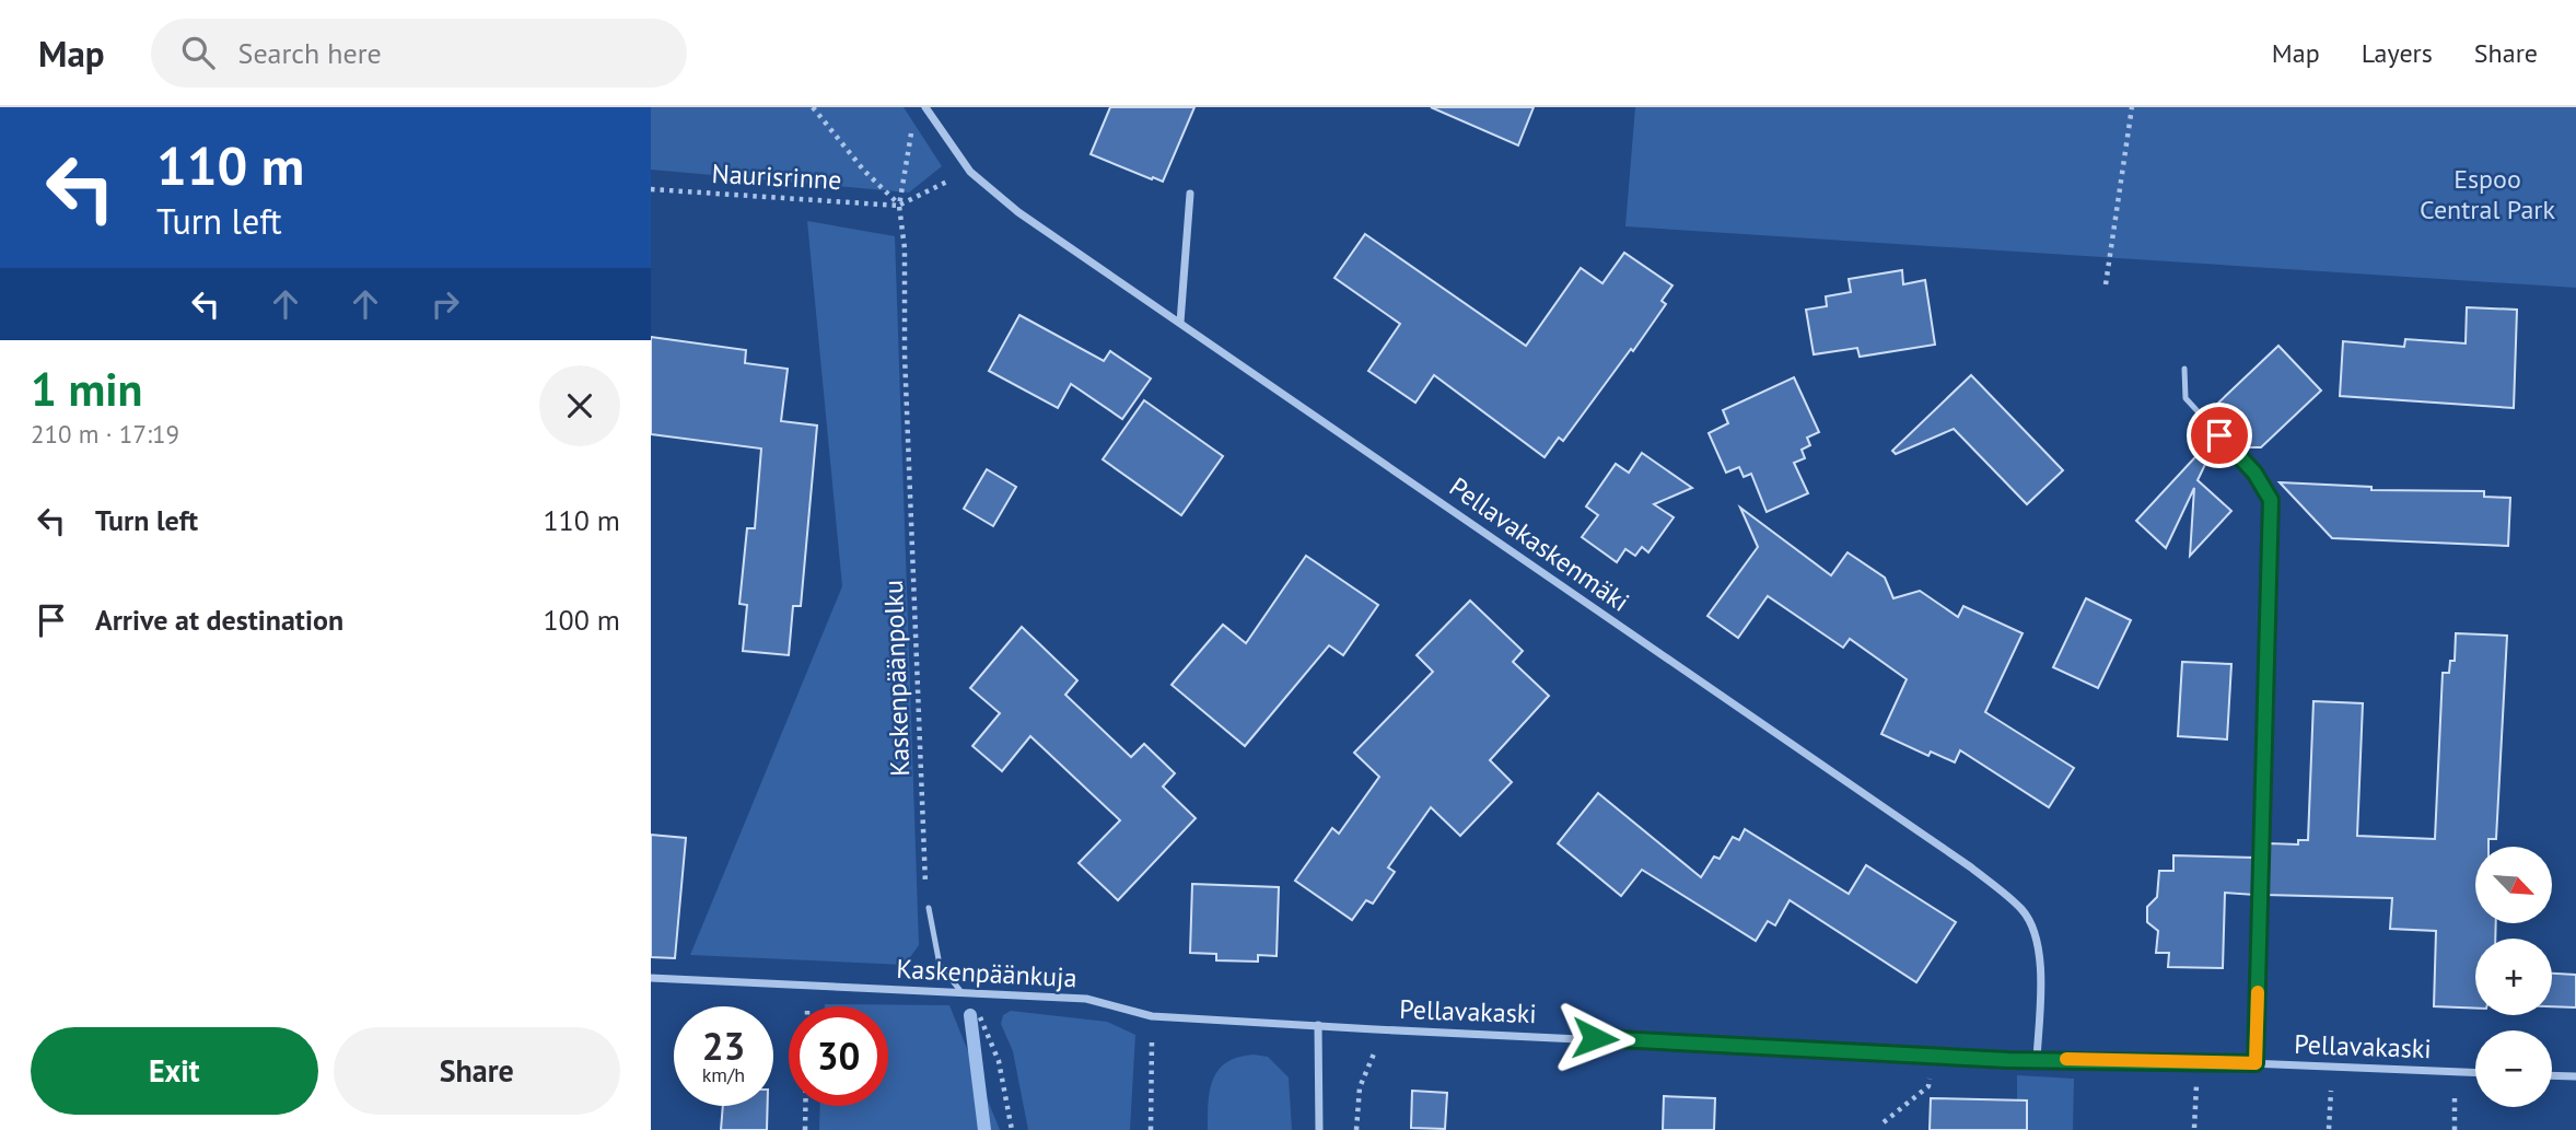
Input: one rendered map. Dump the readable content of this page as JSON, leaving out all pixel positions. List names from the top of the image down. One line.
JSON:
{"streets":{"street":["Pellavakaskenmäki","Kaskenpäänkuja","Pellavakaski"],"path":["Naurisrinne","Kaskenpäänpolku"]},"crossings":[["Naurisrinne","Kaskenpäänpolku"],["Pellavakaskenmäki","Pellavakaski"],["Kaskenpäänkuja","Pellavakaski"]],"parks":["Espoo Central Park"],"north":"bottom right","page":{"header":"Map","search":"Search here","nav":["Map","Layers","Share"],"turn":["110 m","Turn left"],"heading":["1 min","210 m · 17:19"],"list":[{"name":"Turn left","value":"110 m"},{"name":"Arrive at destination","value":"100 m"}],"map_buttons":["+","−"],"speed":"23 km/h","limit":"30","buttons":["Exit","Share"]}}
